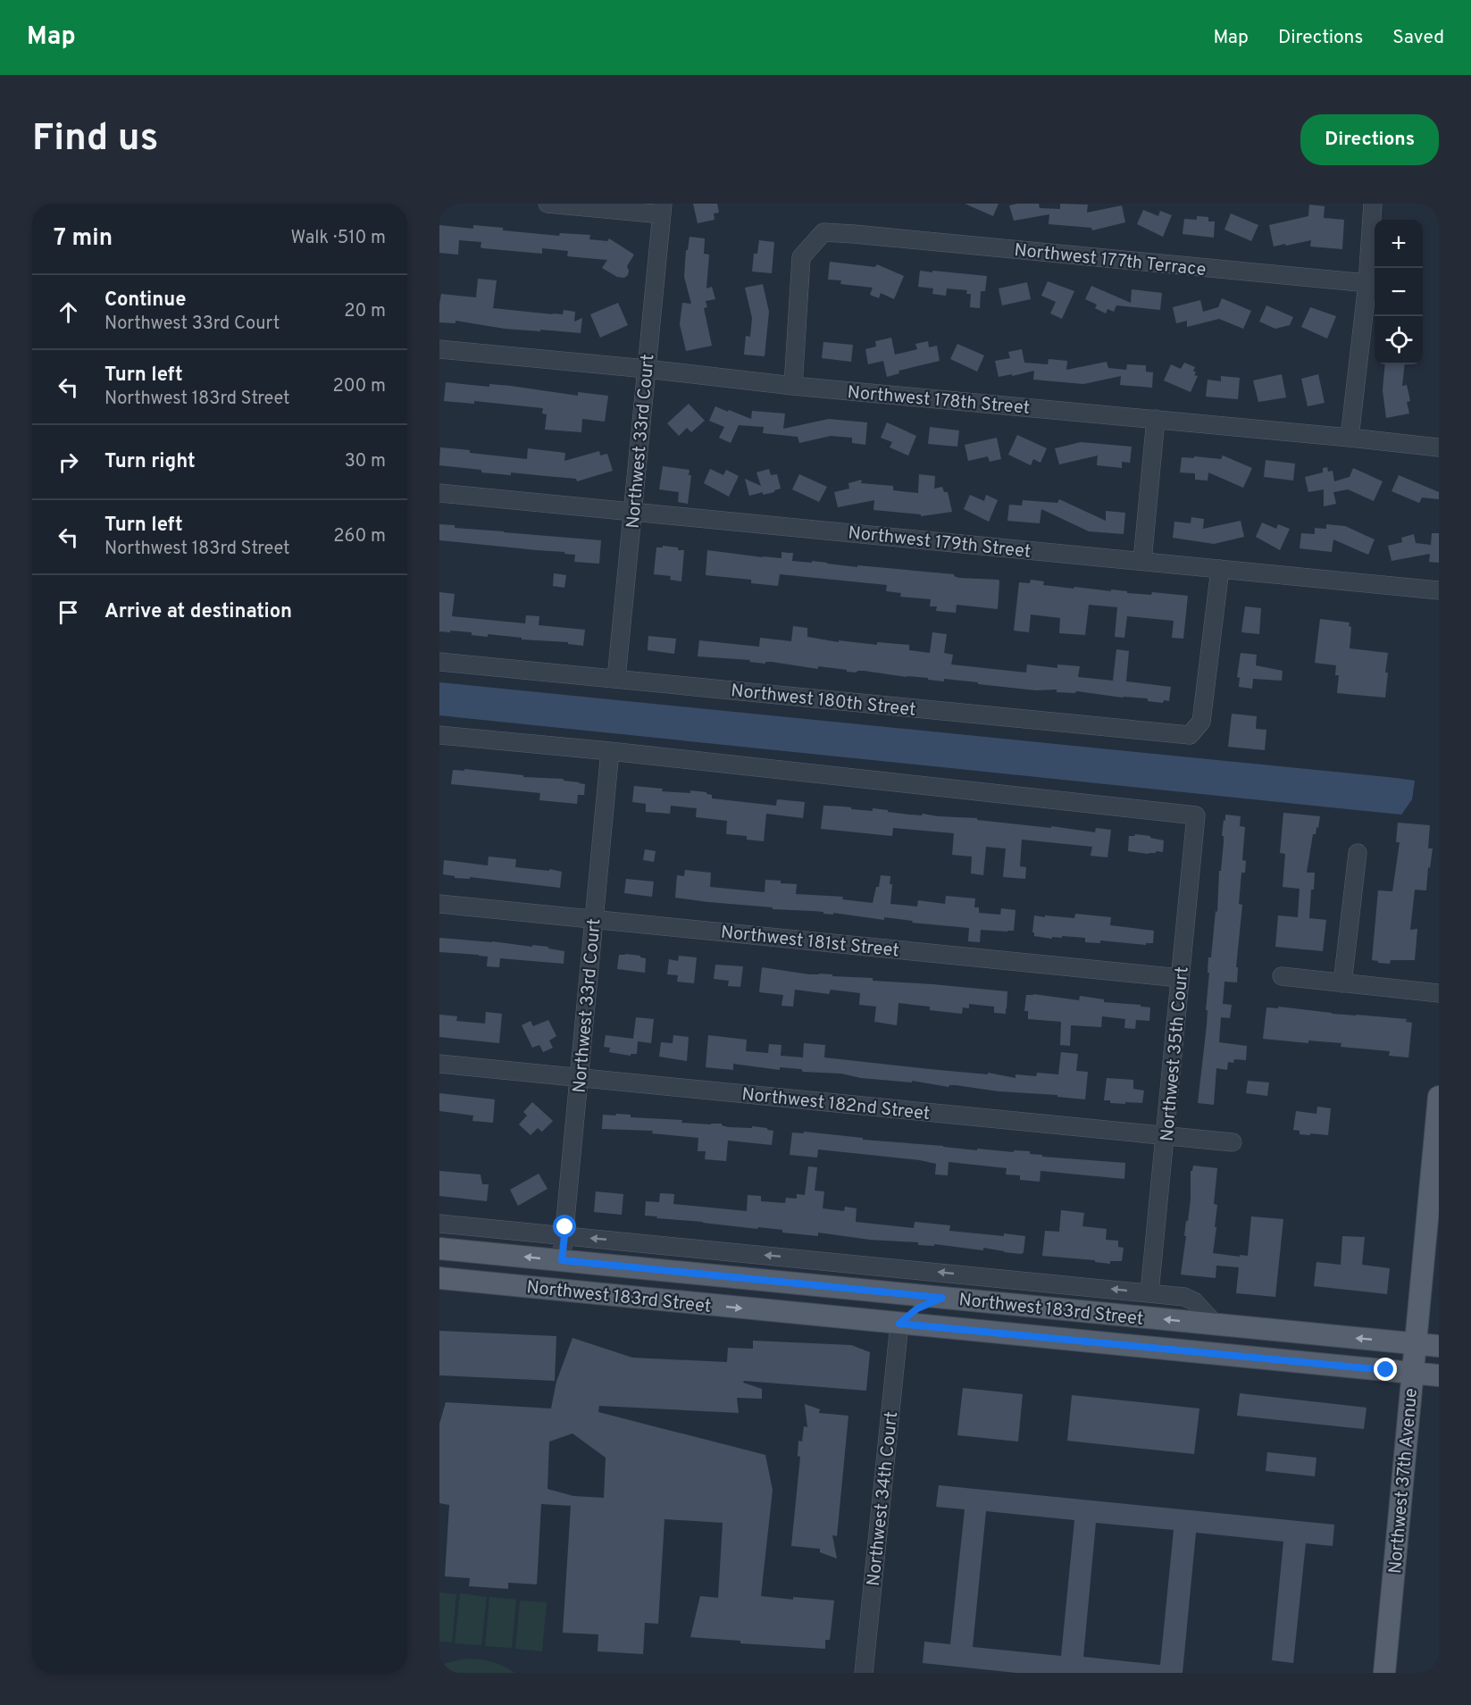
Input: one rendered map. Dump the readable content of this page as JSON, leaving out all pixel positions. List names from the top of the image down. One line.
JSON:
{"streets":{"main road":["Northwest 183rd Street","Northwest 37th Avenue"],"street":["Northwest 177th Terrace","Northwest 178th Street","Northwest 33rd Court","Northwest 179th Street","Northwest 180th Street","Northwest 181st Street","Northwest 35th Court","Northwest 182nd Street","Northwest 34th Court"]},"crossings":[["Northwest 177th Terrace","Northwest 178th Street"],["Northwest 178th Street","Northwest 33rd Court"],["Northwest 33rd Court","Northwest 179th Street"],["Northwest 33rd Court","Northwest 180th Street"],["Northwest 33rd Court","Northwest 181st Street"],["Northwest 33rd Court","Northwest 35th Court"],["Northwest 33rd Court","Northwest 182nd Street"],["Northwest 33rd Court","Northwest 183rd Street"],["Northwest 179th Street","Northwest 180th Street"],["Northwest 181st Street","Northwest 35th Court"],["Northwest 35th Court","Northwest 182nd Street"],["Northwest 183rd Street","Northwest 37th Avenue"],["Northwest 183rd Street","Northwest 34th Court"]],"page":{"header":"Map","nav":["Map","Directions","Saved"],"buttons":"Directions","title":"Find us","heading":["7 min","Walk · 510 m"],"map_buttons":["+","−"],"list":[["Continue","Northwest 33rd Court","20 m"],["Turn left","Northwest 183rd Street","200 m"],["Turn right","30 m"],["Turn left","Northwest 183rd Street","260 m"],"Arrive at destination"]}}
